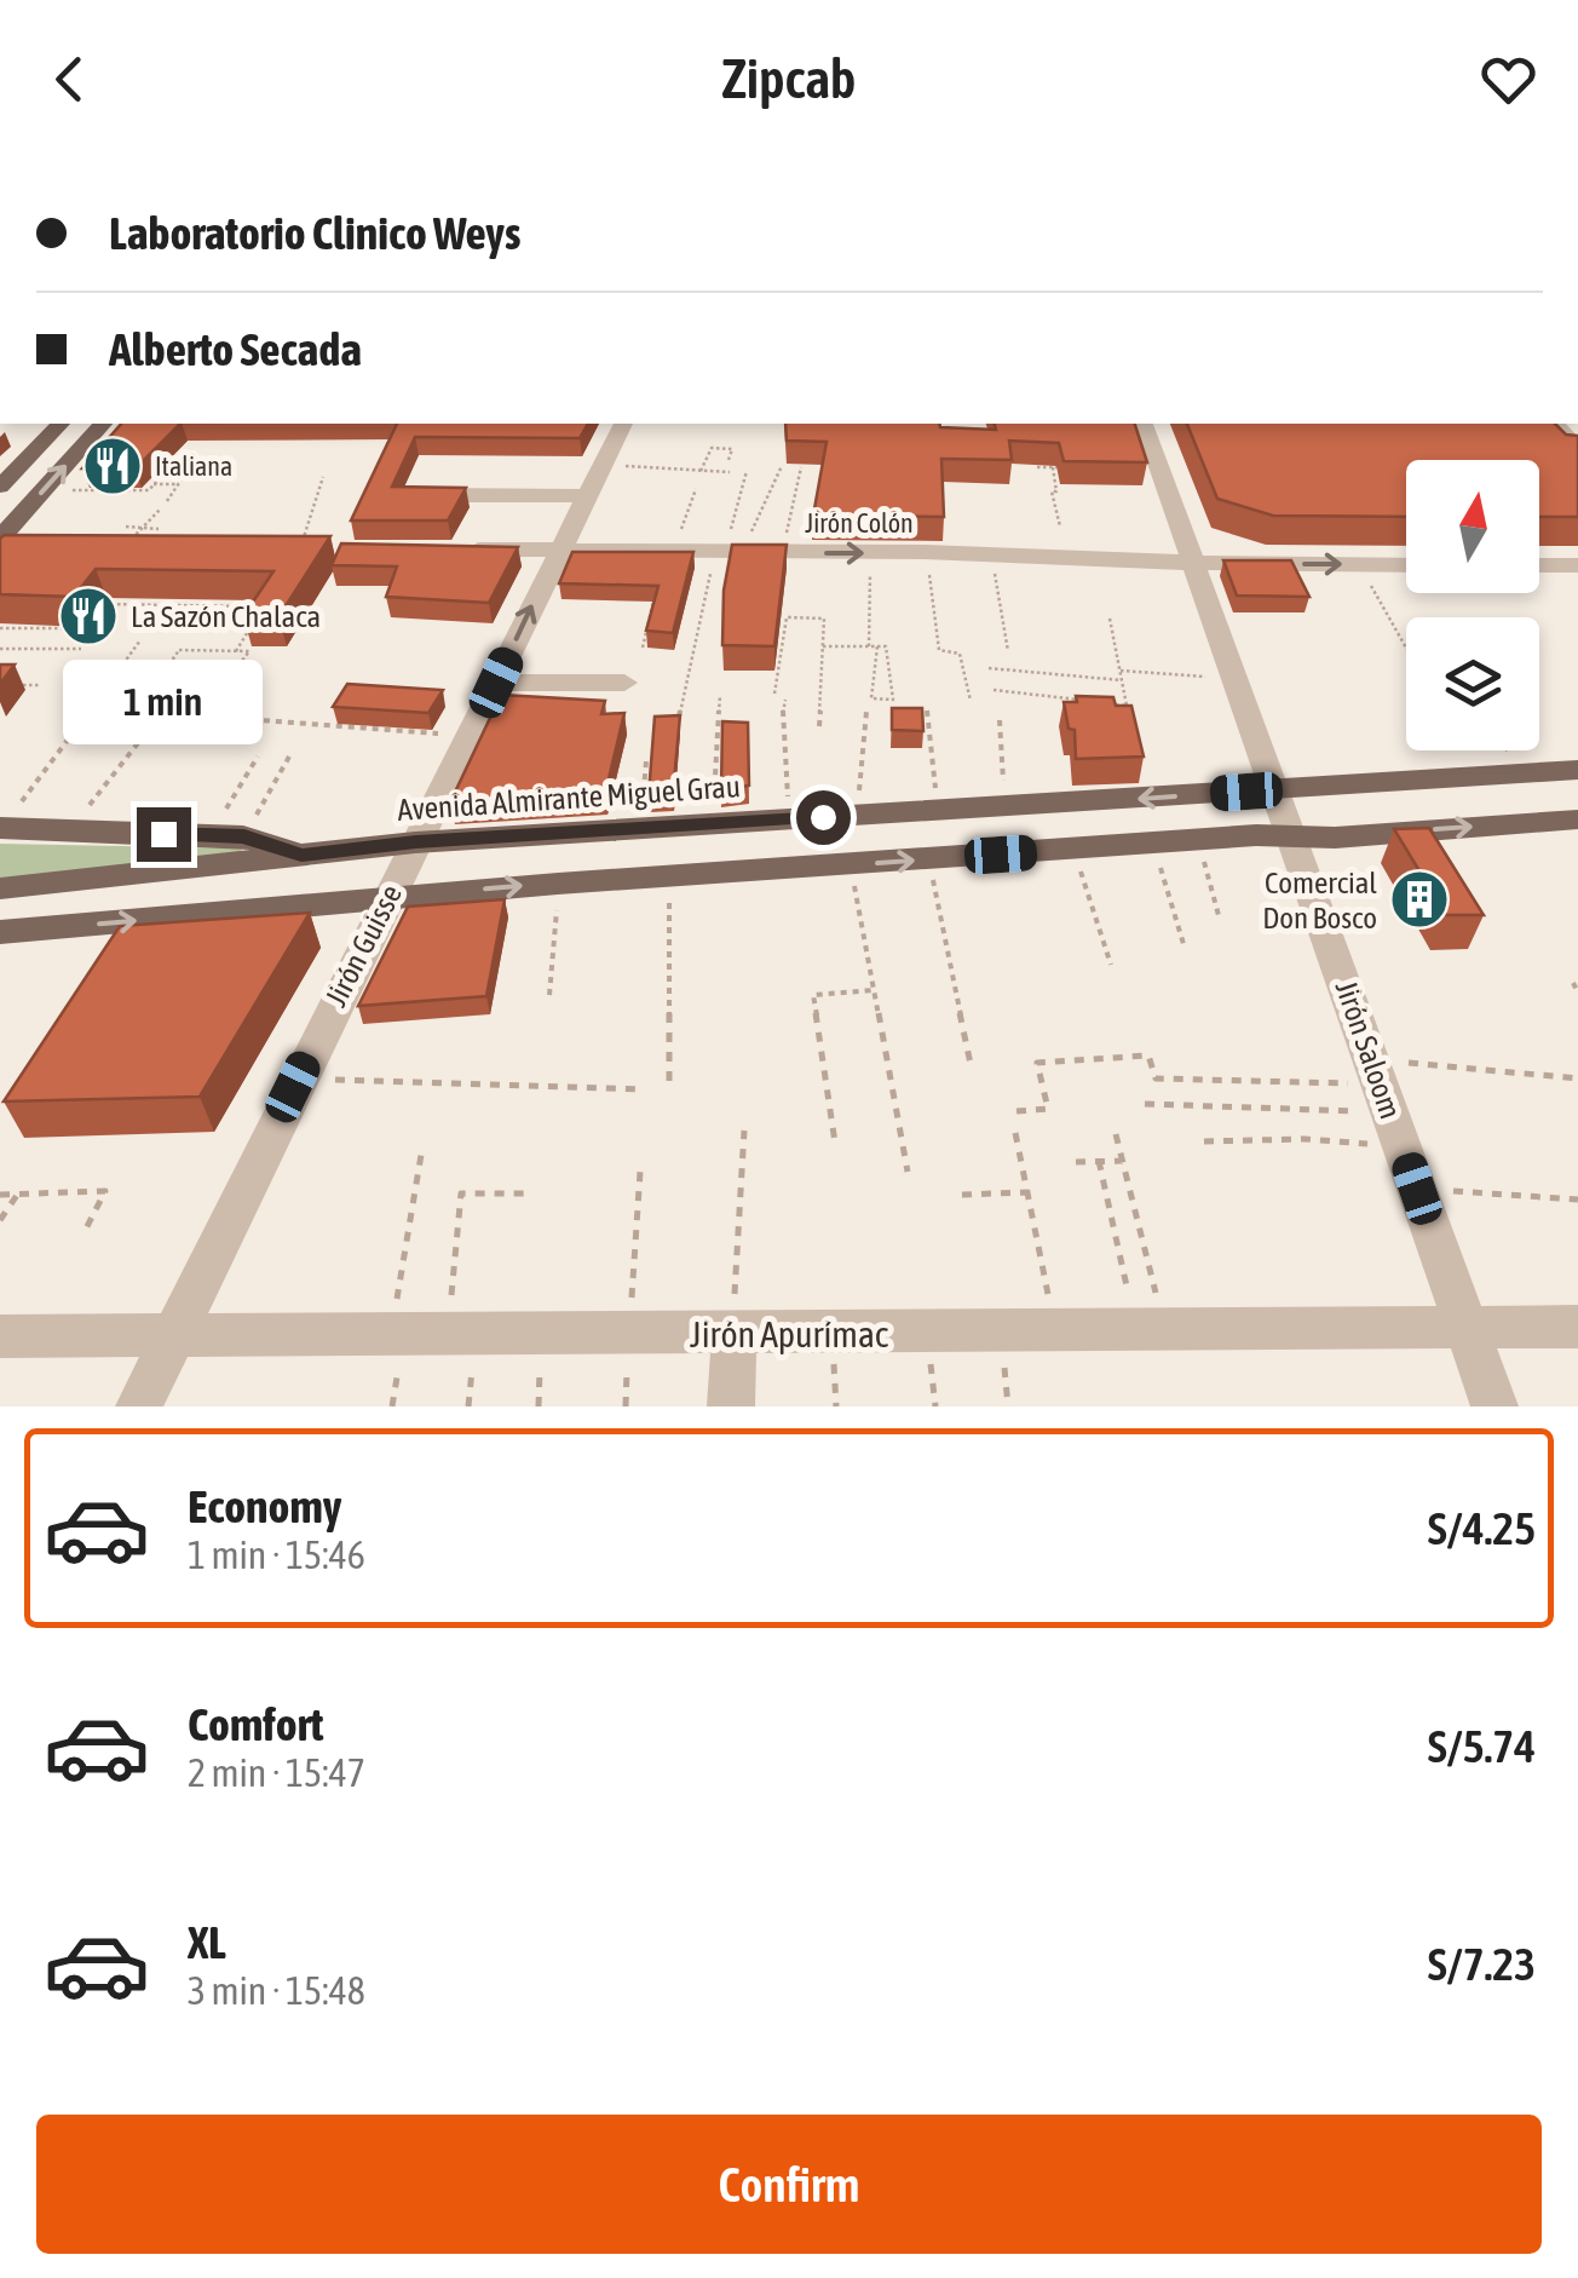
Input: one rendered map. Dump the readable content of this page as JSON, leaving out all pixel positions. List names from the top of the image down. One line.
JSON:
{"streets":{"main road":["Avenida Almirante Miguel Grau"],"street":["Jirón Colón","Jirón Guisse","Jirón Saloom","Jirón Apurímac"]},"crossings":[["Jirón Colón","Jirón Guisse"],["Jirón Colón","Jirón Saloom"],["Avenida Almirante Miguel Grau","Jirón Guisse"],["Avenida Almirante Miguel Grau","Jirón Saloom"],["Jirón Guisse","Jirón Apurímac"],["Jirón Saloom","Jirón Apurímac"]],"places":{"restaurant":["Italiana","La Sazón Chalaca"],"building":["Comercial Don Bosco"]},"north":"top","page":{"header":"Zipcab","banner":["Laboratorio Clinico Weys","Alberto Secada"],"bubble":"1 min","list":[{"name":"Economy","note":"1 min · 15:46","value":"S/4.25"},{"name":"Comfort","note":"2 min · 15:47","value":"S/5.74"},{"name":"XL","note":"3 min · 15:48","value":"S/7.23"}],"buttons":"Confirm"}}
